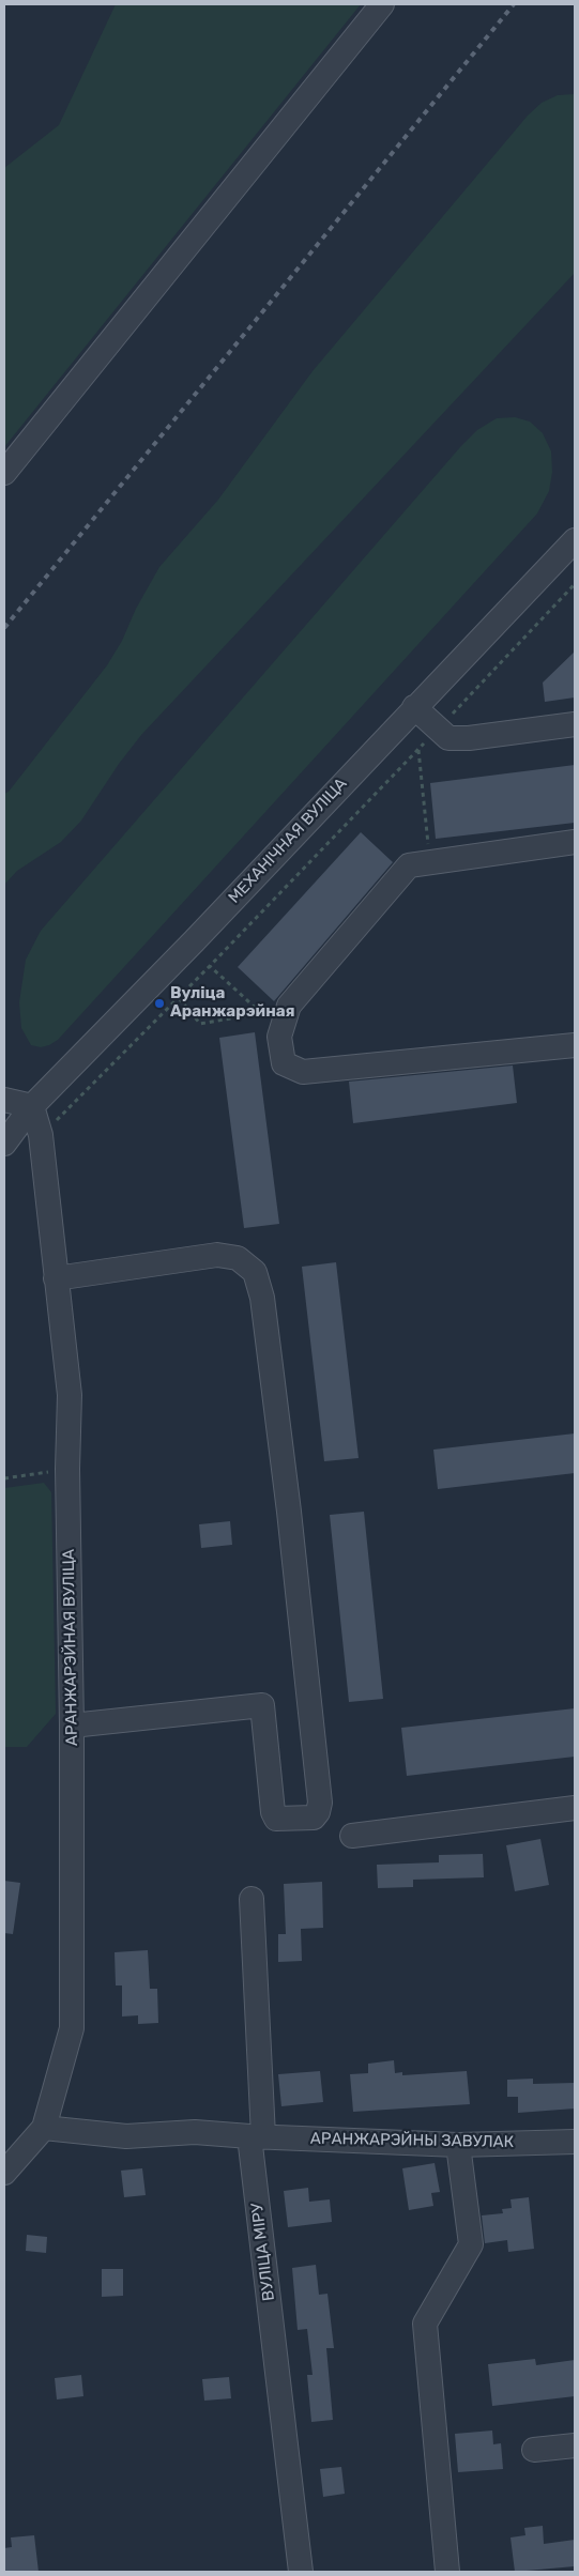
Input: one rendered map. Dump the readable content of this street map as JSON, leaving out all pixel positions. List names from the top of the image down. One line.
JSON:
{"streets":{"street":["МЕХАНІЧНАЯ ВУЛІЦА","АРАНЖАРЭЙНАЯ ВУЛІЦА","АРАНЖАРЭЙНЫ ЗАВУЛАК","ВУЛІЦА МІРУ"]},"crossings":[["МЕХАНІЧНАЯ ВУЛІЦА","АРАНЖАРЭЙНАЯ ВУЛІЦА"],["АРАНЖАРЭЙНЫ ЗАВУЛАК","ВУЛІЦА МІРУ"]],"places":["Вуліца Аранжарэйная"]}
